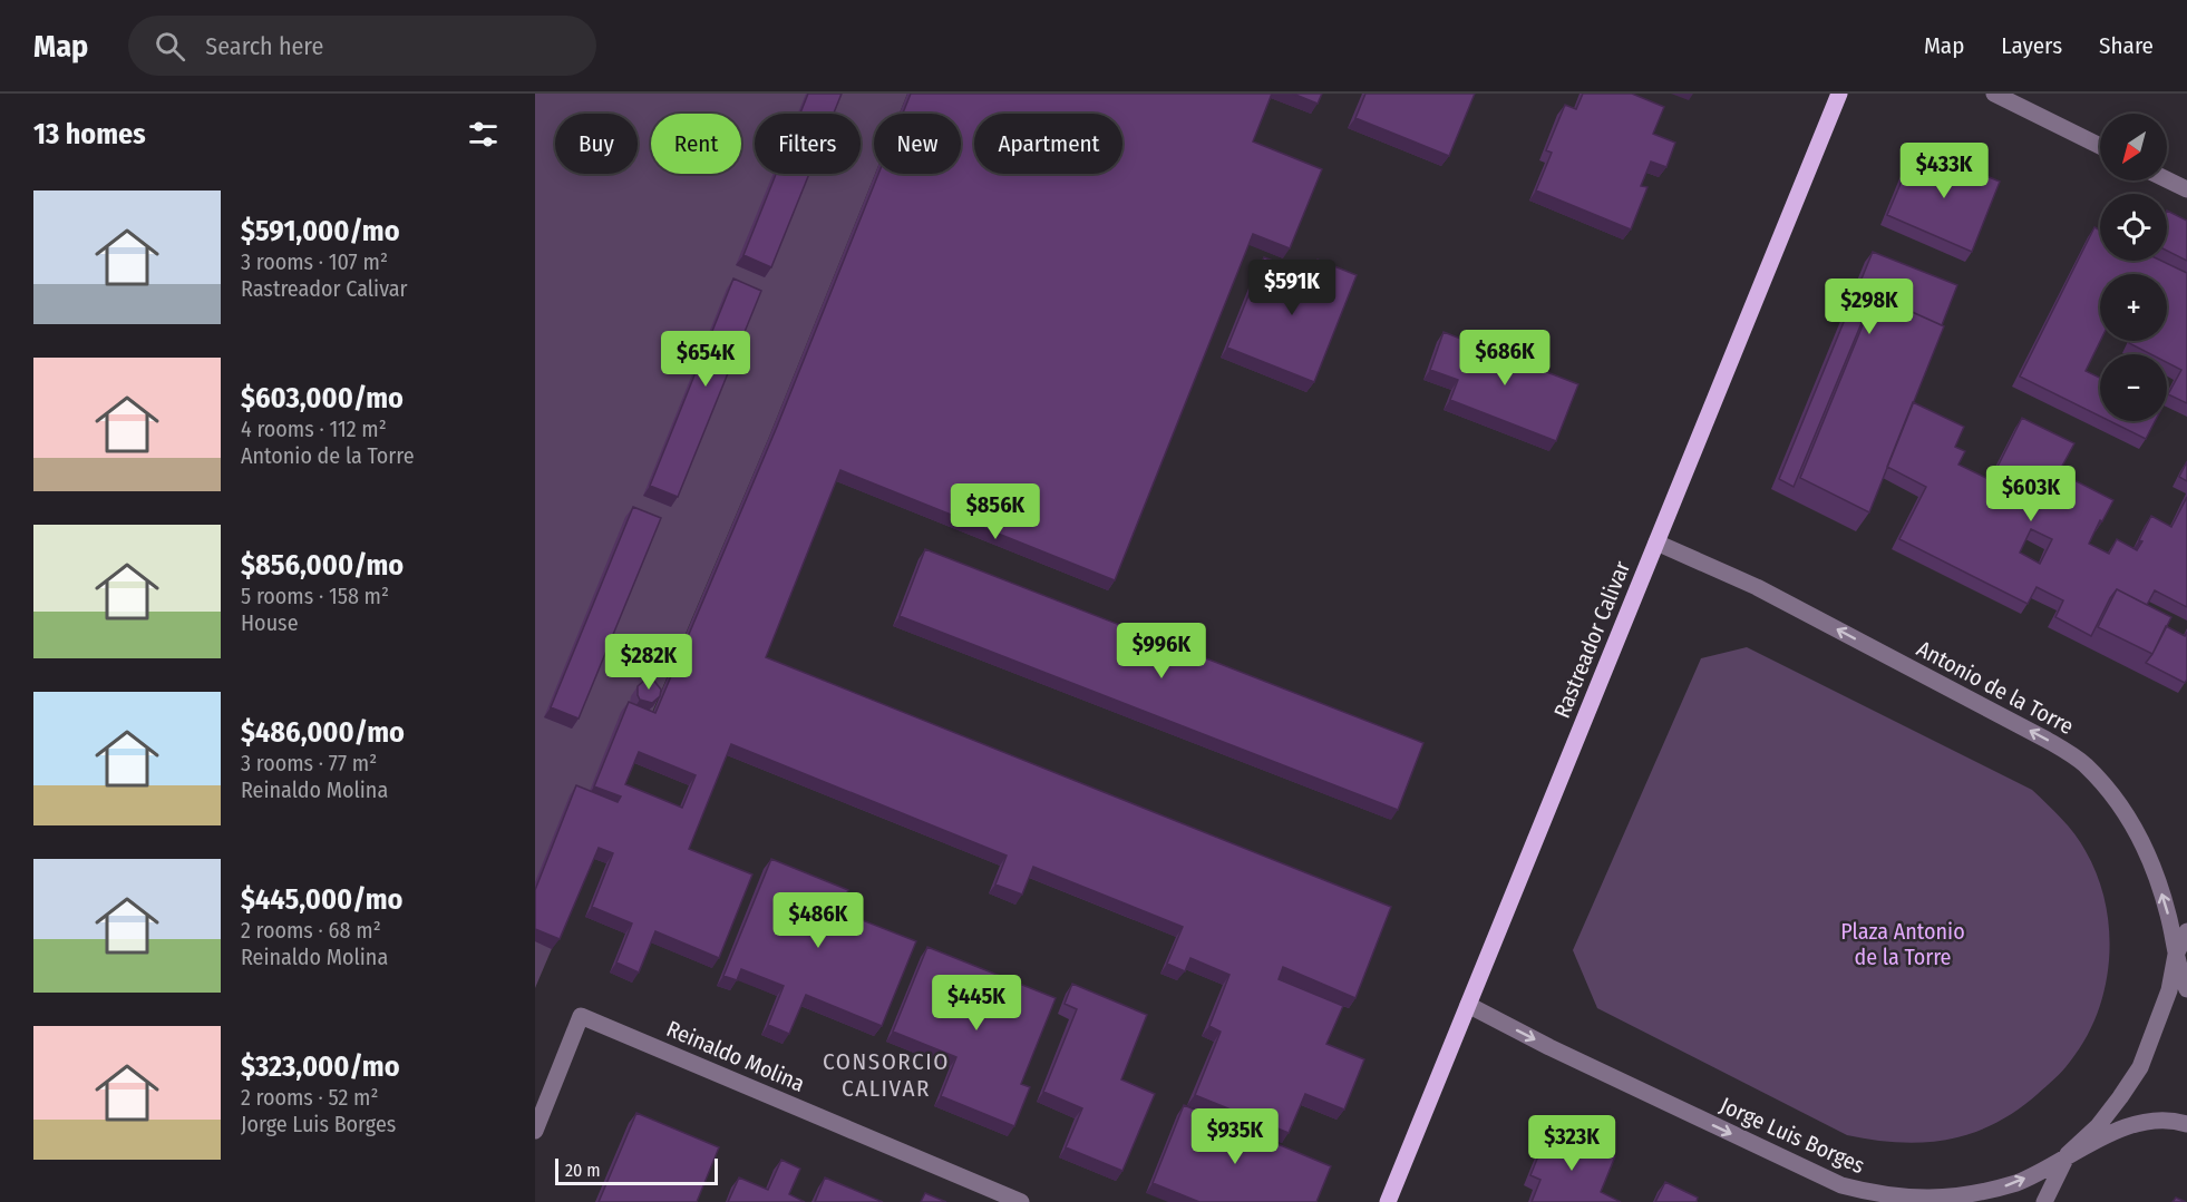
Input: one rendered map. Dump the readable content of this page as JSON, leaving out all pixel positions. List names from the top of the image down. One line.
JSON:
{"streets":{"main road":["Rastreador Calivar"],"street":["Antonio de la Torre","Reinaldo Molina","Jorge Luis Borges"]},"crossings":[["Rastreador Calivar","Antonio de la Torre"],["Rastreador Calivar","Jorge Luis Borges"]],"one_way":["Antonio de la Torre","Jorge Luis Borges"],"districts":["CONSORCIO CALIVAR"],"parks":["Plaza Antonio de la Torre"],"scale_bar":"20 m","north":"bottom left","page":{"header":"Map","search":"Search here","nav":["Map","Layers","Share"],"heading":"13 homes","map_buttons":["+","−"],"chip":["Buy","Rent","Filters","New","Apartment"],"price":["$433K","$591K","$298K","$686K","$654K","$603K","$856K","$996K","$282K","$486K","$445K","$935K","$323K"],"list":[{"name":"$591,000/mo","note":"3 rooms · 107 m² · Rastreador Calivar"},{"name":"$603,000/mo","note":"4 rooms · 112 m² · Antonio de la Torre"},{"name":"$856,000/mo","note":"5 rooms · 158 m² · House"},{"name":"$486,000/mo","note":"3 rooms · 77 m² · Reinaldo Molina"},{"name":"$445,000/mo","note":"2 rooms · 68 m² · Reinaldo Molina"},{"name":"$323,000/mo","note":"2 rooms · 52 m² · Jorge Luis Borges"}],"scale":"20 m"}}
